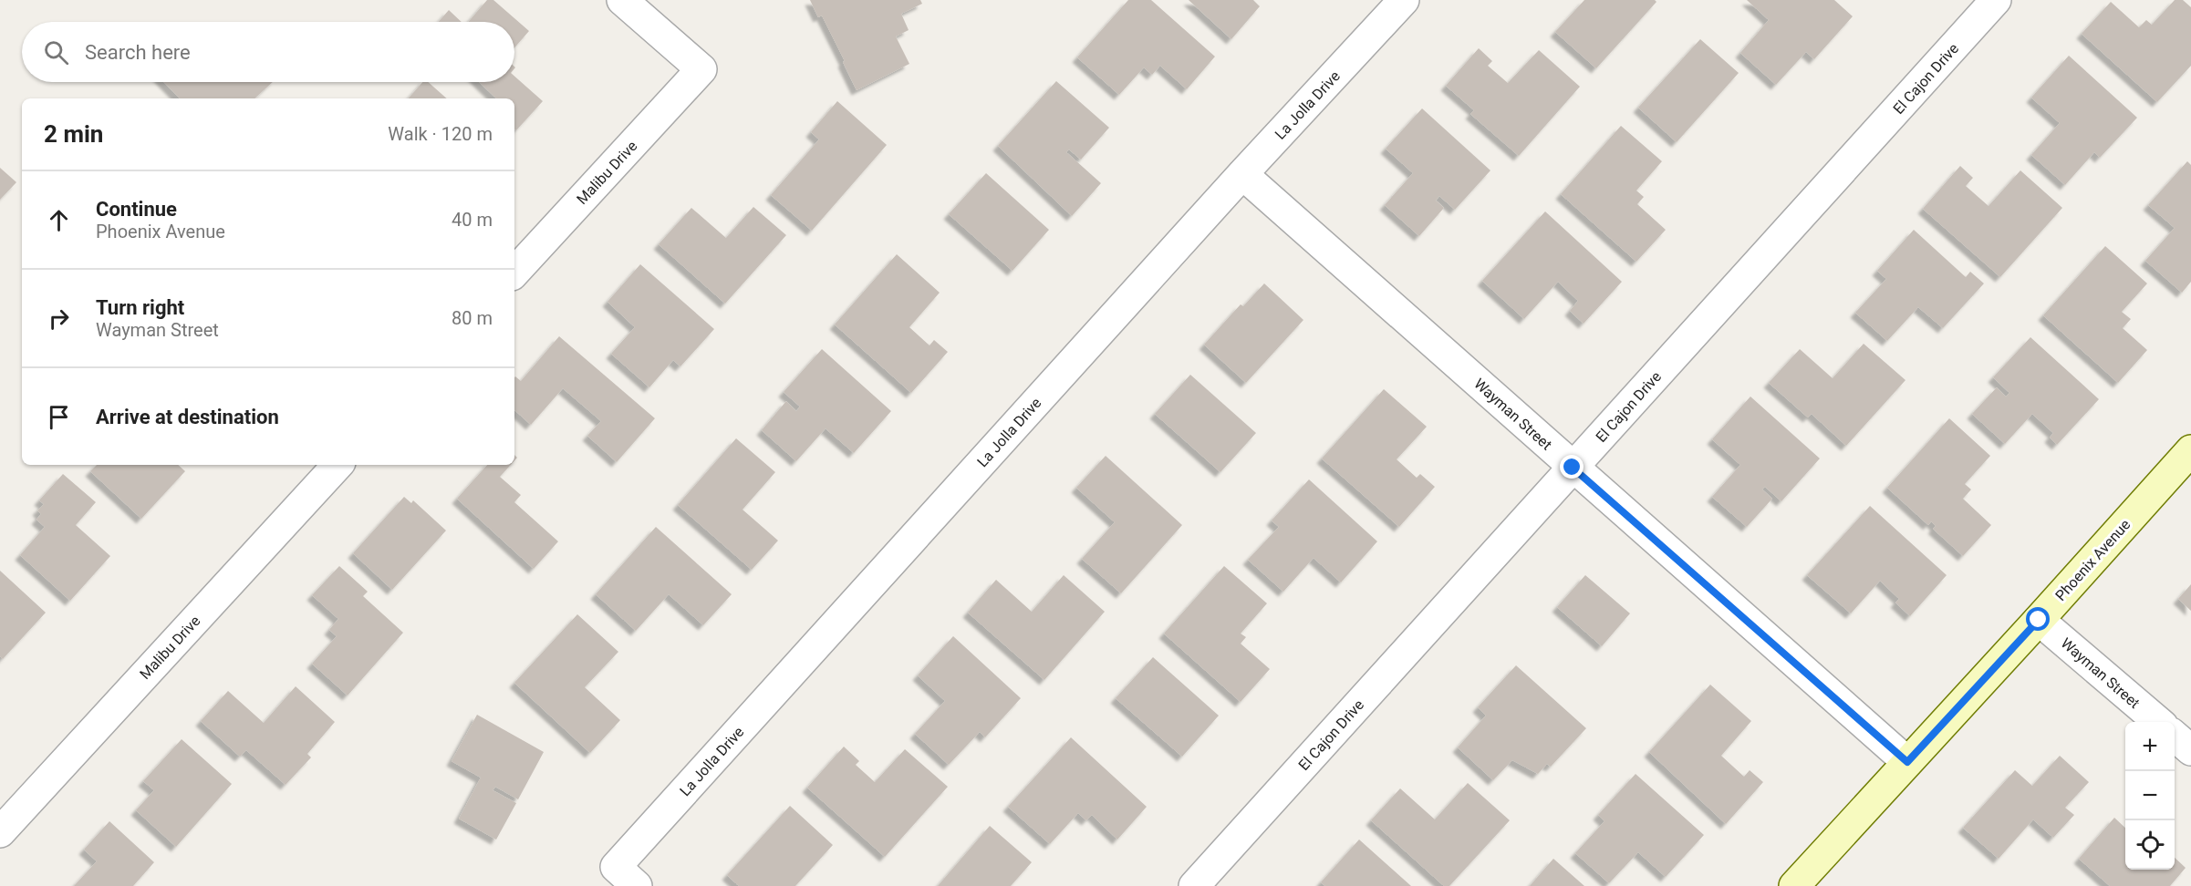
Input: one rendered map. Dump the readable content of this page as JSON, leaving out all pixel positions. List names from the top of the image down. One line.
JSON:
{"streets":{"street":["El Cajon Drive","La Jolla Drive","Malibu Drive","Wayman Street","Phoenix Avenue"]},"crossings":[["El Cajon Drive","Wayman Street"],["La Jolla Drive","Wayman Street"],["Wayman Street","Phoenix Avenue"]],"page":{"search":"Search here","heading":["2 min","Walk · 120 m"],"list":[["Continue","Phoenix Avenue","40 m"],["Turn right","Wayman Street","80 m"],"Arrive at destination"],"map_buttons":["+","−"]}}
